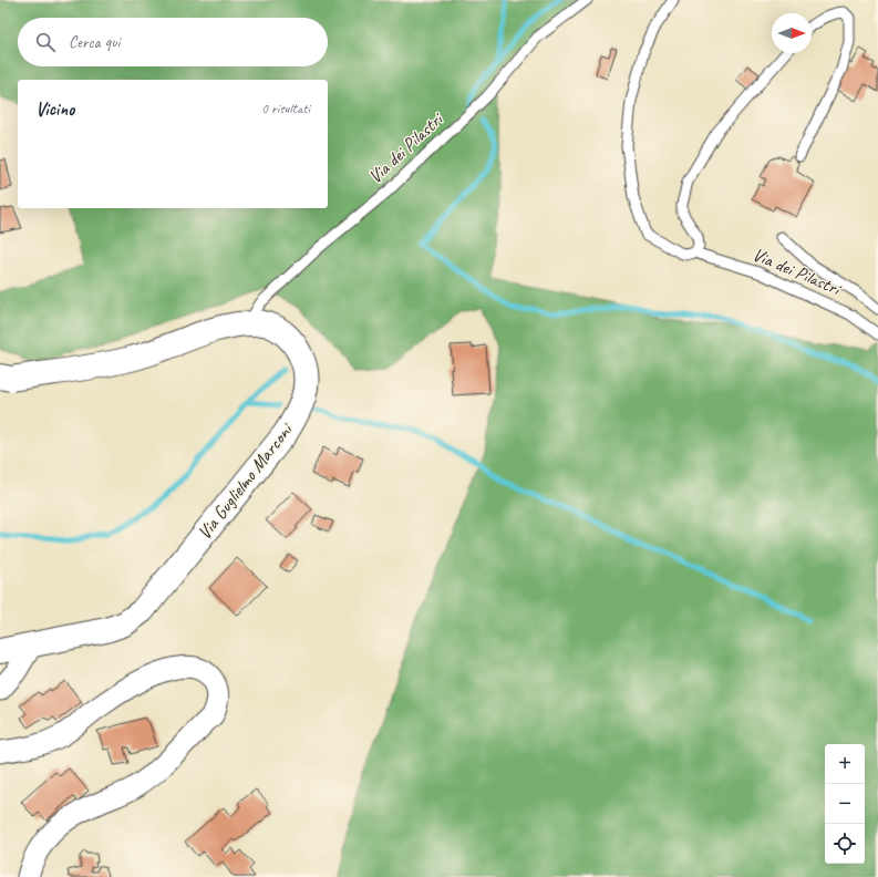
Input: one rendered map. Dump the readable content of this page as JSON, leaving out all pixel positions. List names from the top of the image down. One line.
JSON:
{"streets":{"street":["Via Guglielmo Marconi"],"lane":["Via dei Pilastri"]},"crossings":[["Via dei Pilastri","Via Guglielmo Marconi"]],"north":"right","page":{"search":"Cerca qui","heading":["Vicino","0 risultati"],"map_buttons":["+","−"]}}
